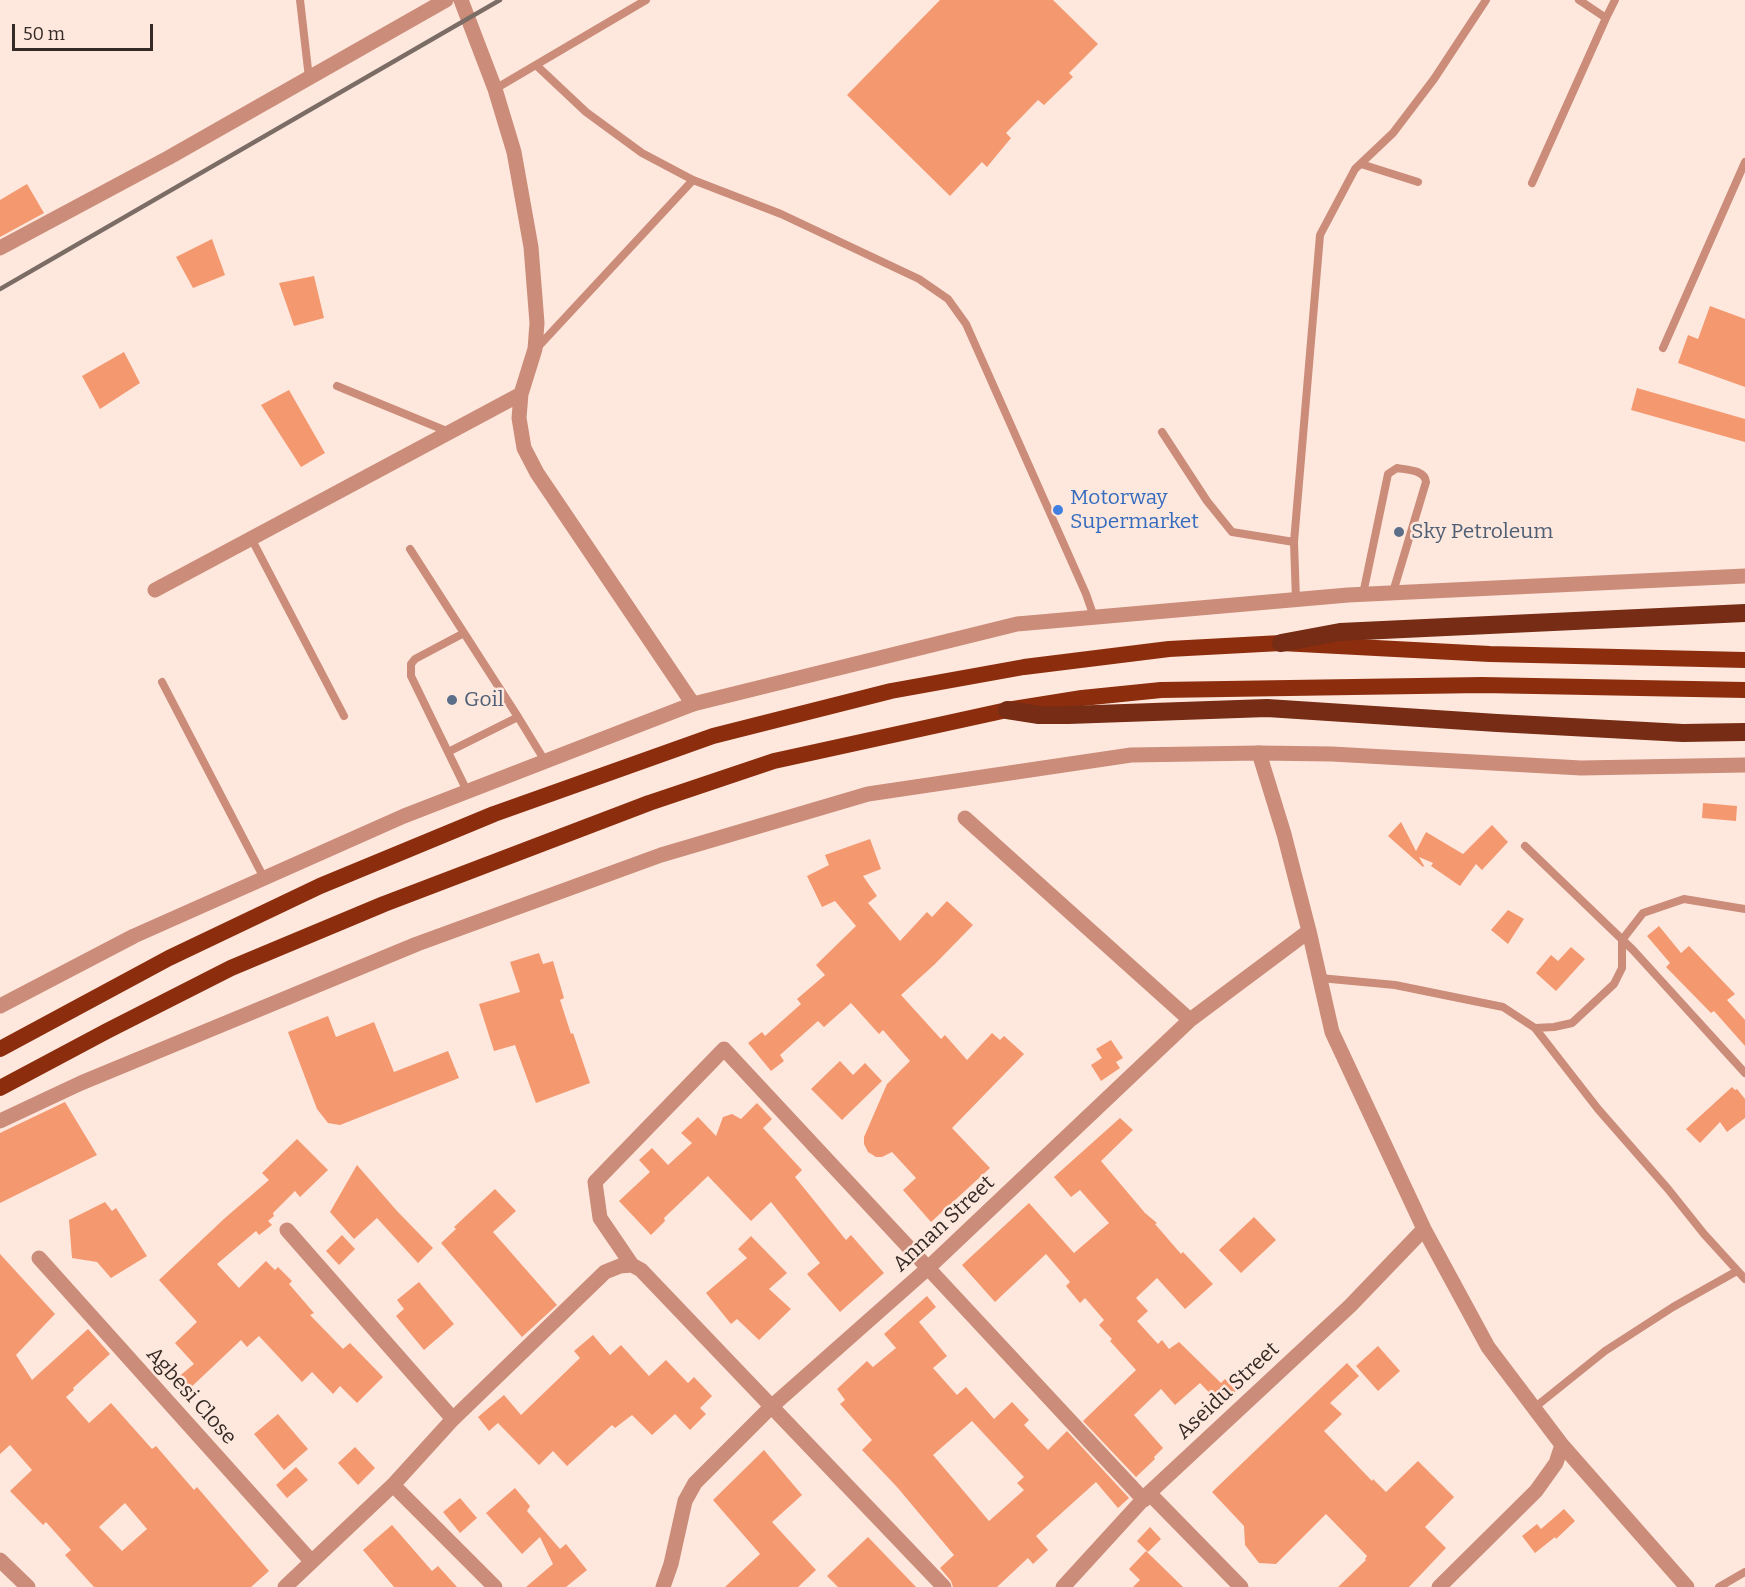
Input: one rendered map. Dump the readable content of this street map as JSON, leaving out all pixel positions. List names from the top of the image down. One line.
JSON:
{"streets":{"street":["Annan Street","Aseidu Street","Agbesi Close"]},"places":["Motorway Supermarket","Sky Petroleum","Goil"],"scale_bar":"50 m"}
